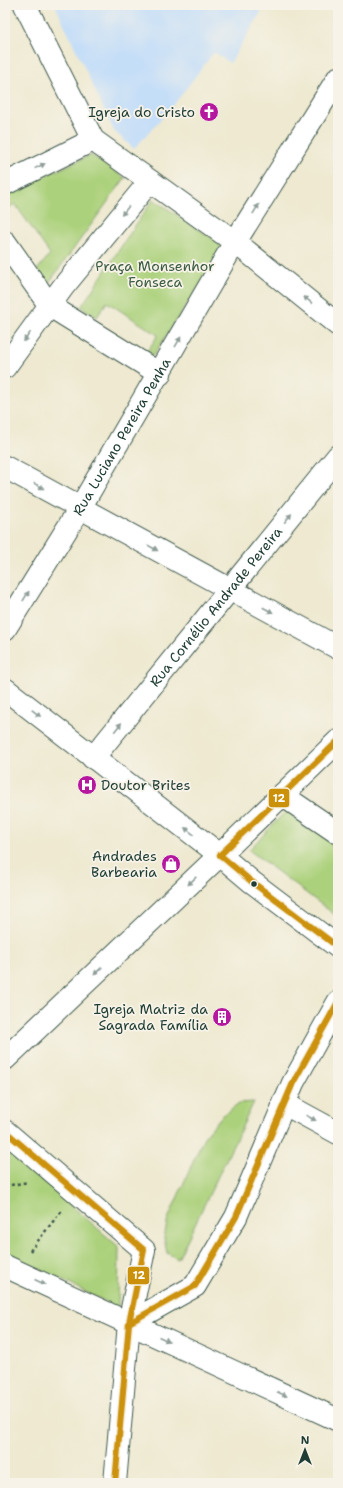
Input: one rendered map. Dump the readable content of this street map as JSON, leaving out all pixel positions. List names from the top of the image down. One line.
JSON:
{"streets":{"street":["Rua Luciano Pereira Penha","Rua Cornélio Andrade Pereira"]},"parks":["Praça Monsenhor Fonseca"],"places":{"church":["Igreja do Cristo"],"hospital":["Doutor Brites"],"shop":["Andrades Barbearia"],"building":["Igreja Matriz da Sagrada Família"]},"lines":["transit line 12"],"north":"top"}
